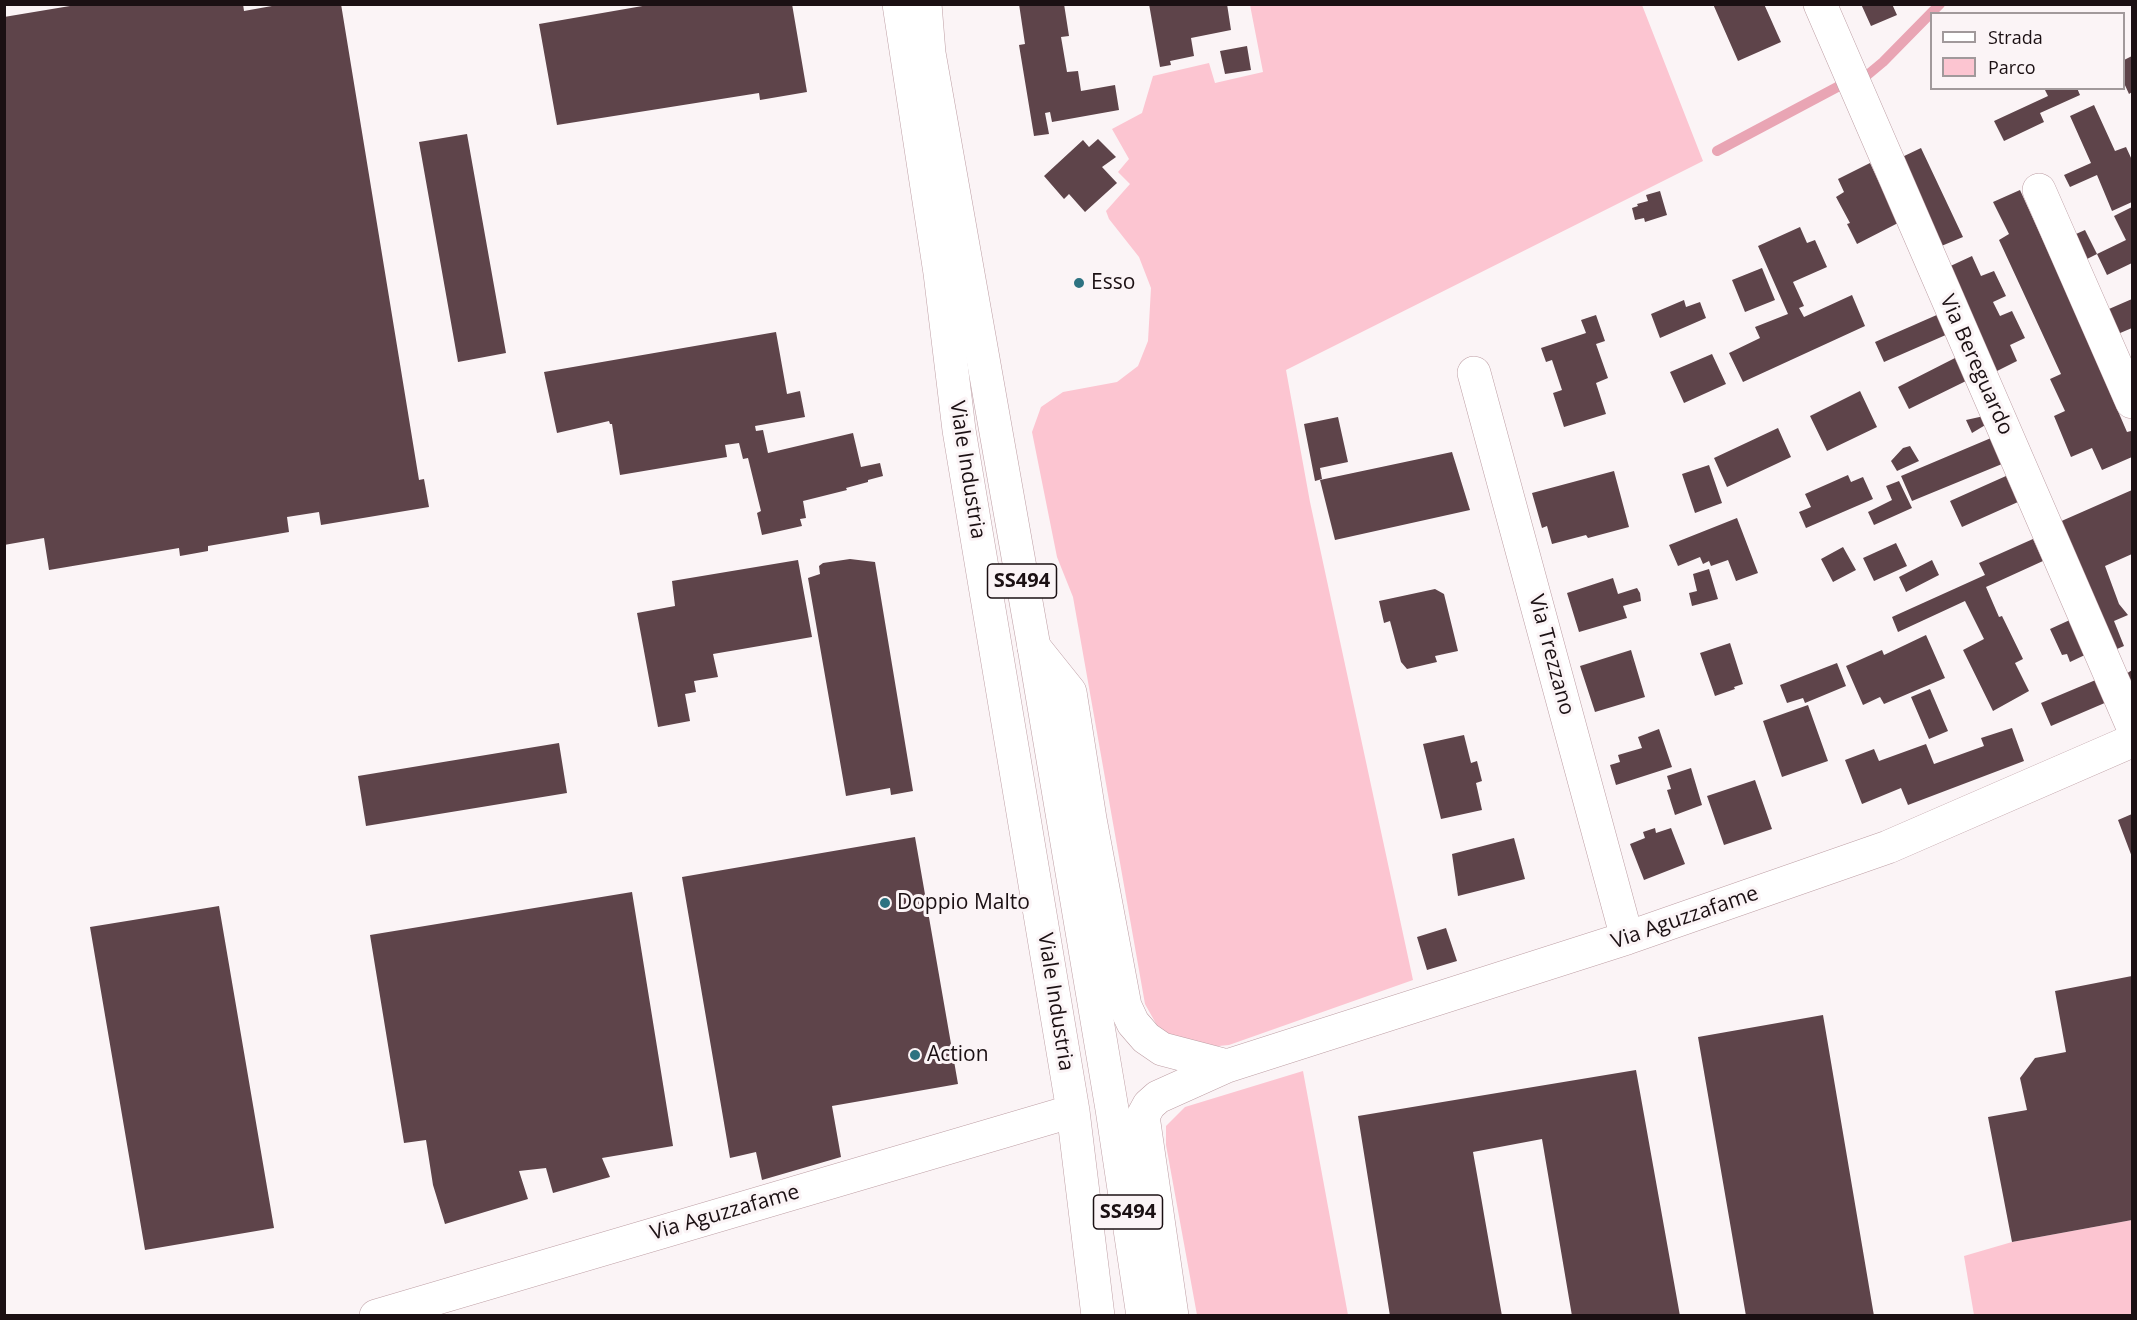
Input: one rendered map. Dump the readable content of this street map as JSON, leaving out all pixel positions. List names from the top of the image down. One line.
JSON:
{"streets":{"street":["Via Bereguardo","Viale Industria","SS494","Via Trezzano","Via Aguzzafame"]},"crossings":[["Viale Industria","Via Aguzzafame"],["Via Trezzano","Via Aguzzafame"]],"places":["Esso","Doppio Malto","Action"],"legend":["Strada","Parco"]}
